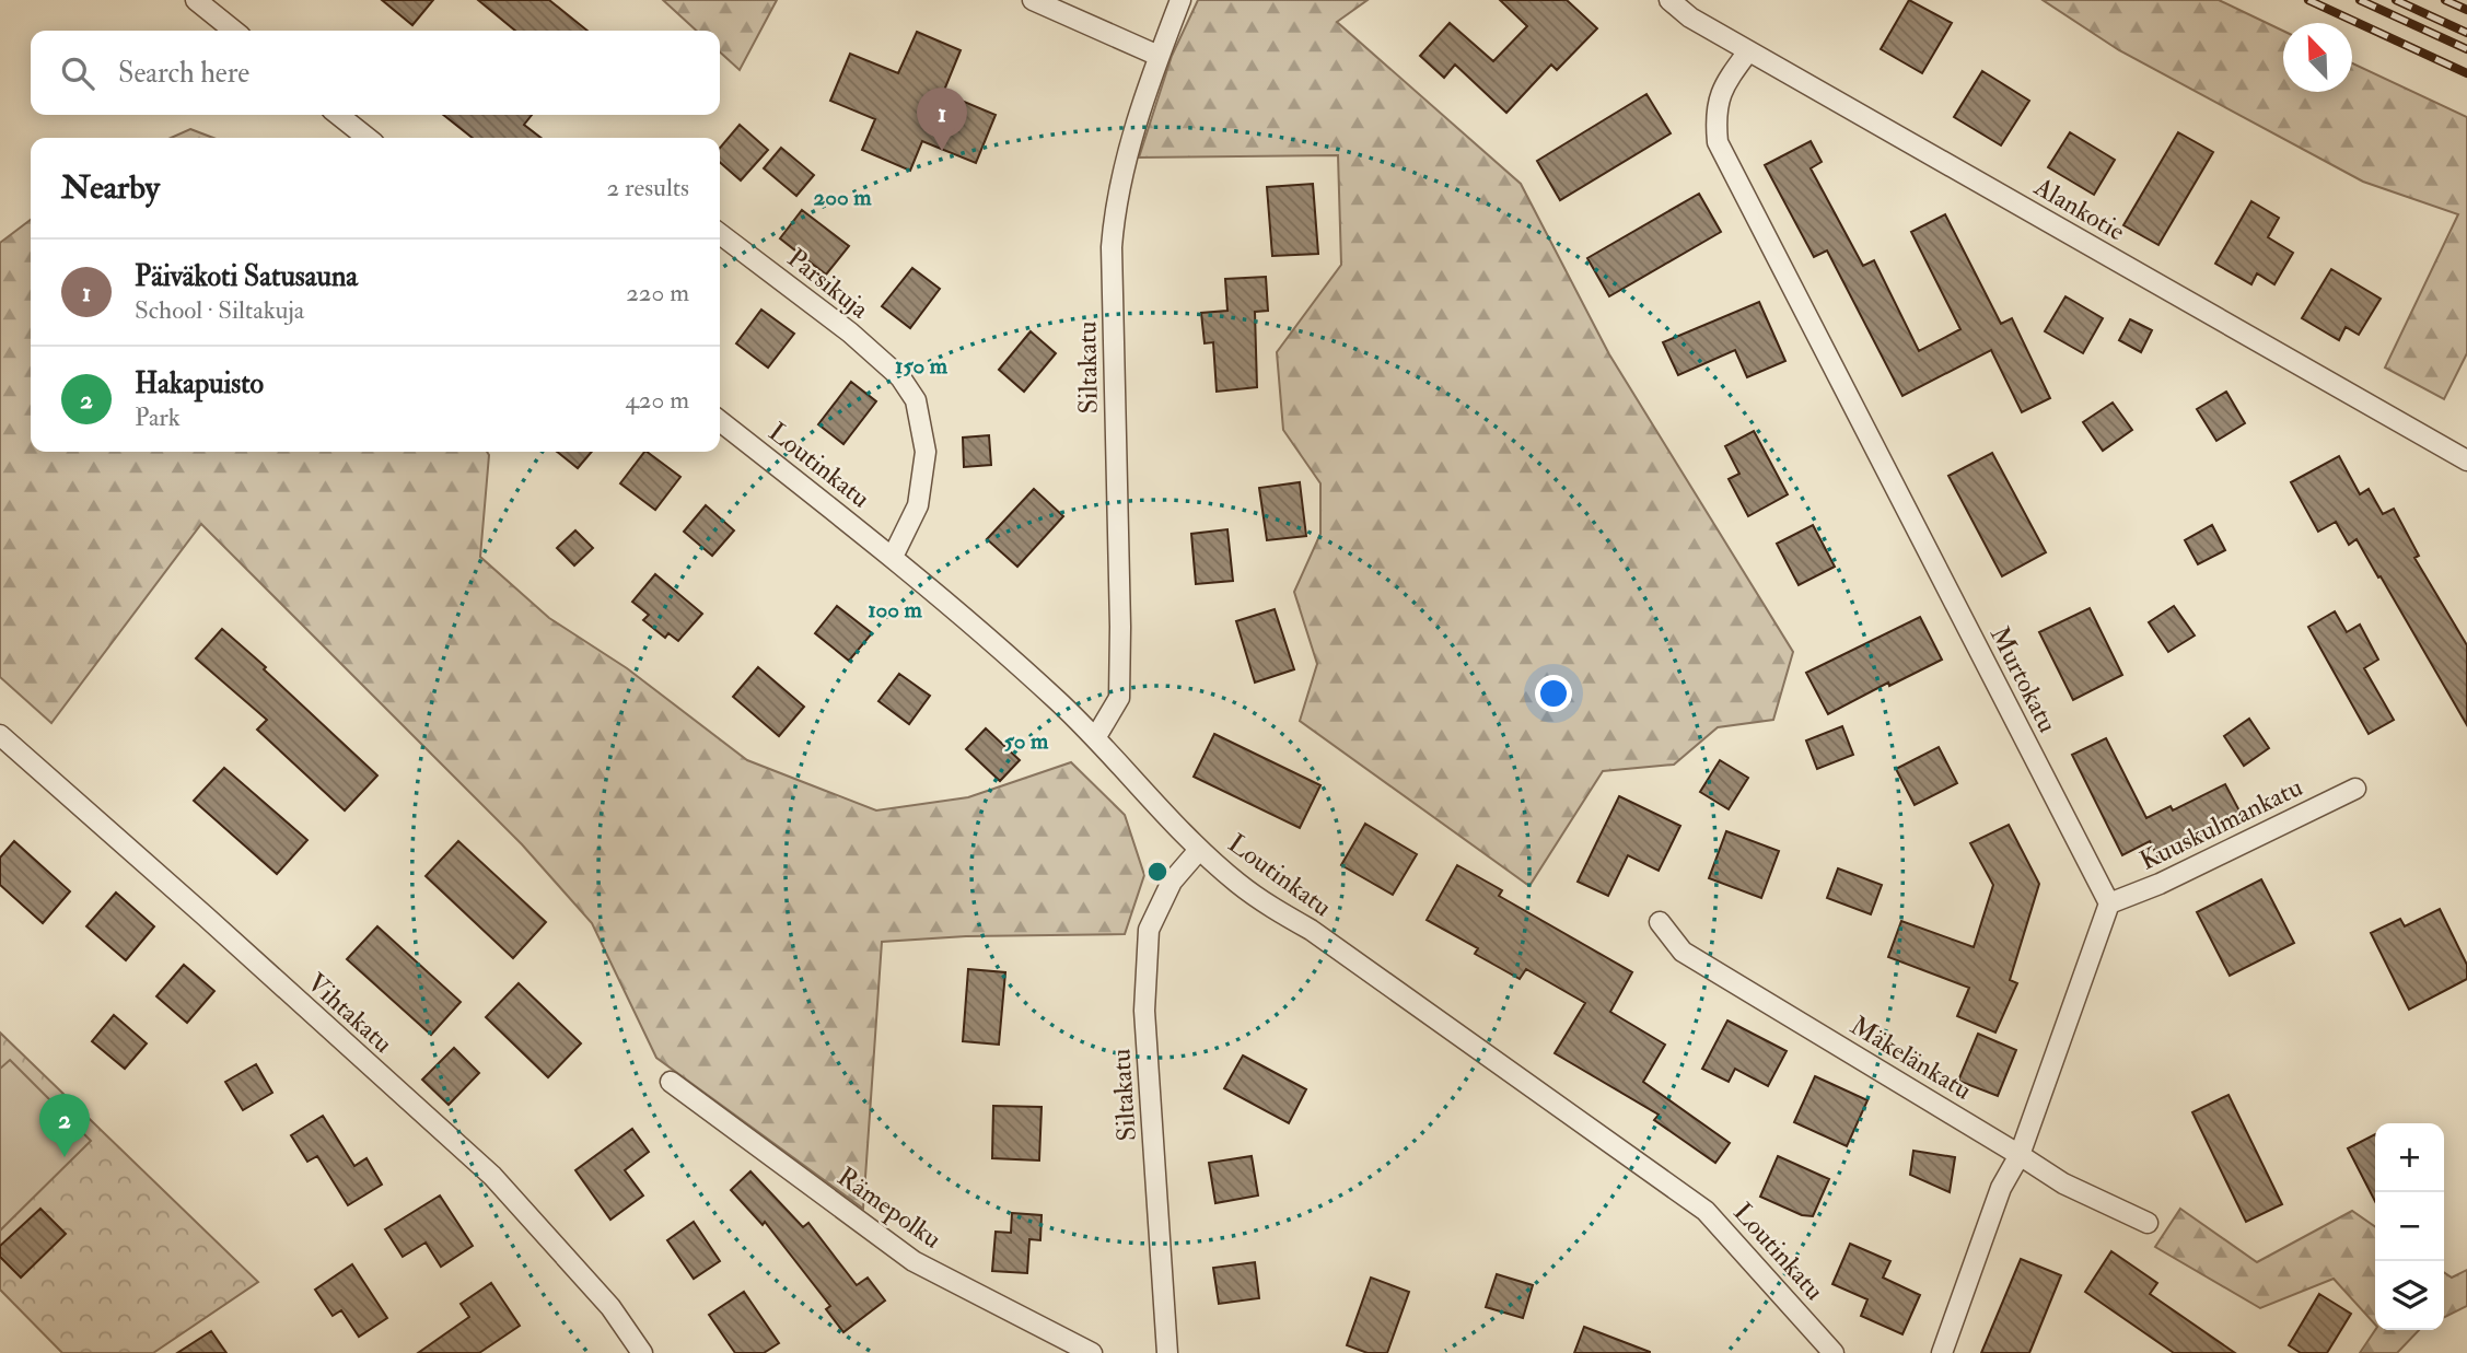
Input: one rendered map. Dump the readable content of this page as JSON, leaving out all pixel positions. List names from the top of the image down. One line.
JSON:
{"streets":{"street":["Alankotie","Parsikuja","Siltakatu","Loutinkatu","Murtokatu","Kuuskulmankatu","Vihtakatu","Mäkelänkatu","Rämepolku"]},"crossings":[["Alankotie","Murtokatu"],["Parsikuja","Loutinkatu"],["Siltakatu","Loutinkatu"],["Murtokatu","Kuuskulmankatu"]],"north":"top left","page":{"search":"Search here","pins":["1","2"],"heading":["Nearby","2 results"],"list":[{"mark":"1","name":"Päiväkoti Satusauna","note":"School · Siltakuja","value":"220 m"},{"mark":"2","name":"Hakapuisto","note":"Park","value":"420 m"}],"map_buttons":["+","−"]},"rings":["200 m","150 m","100 m","50 m"]}
